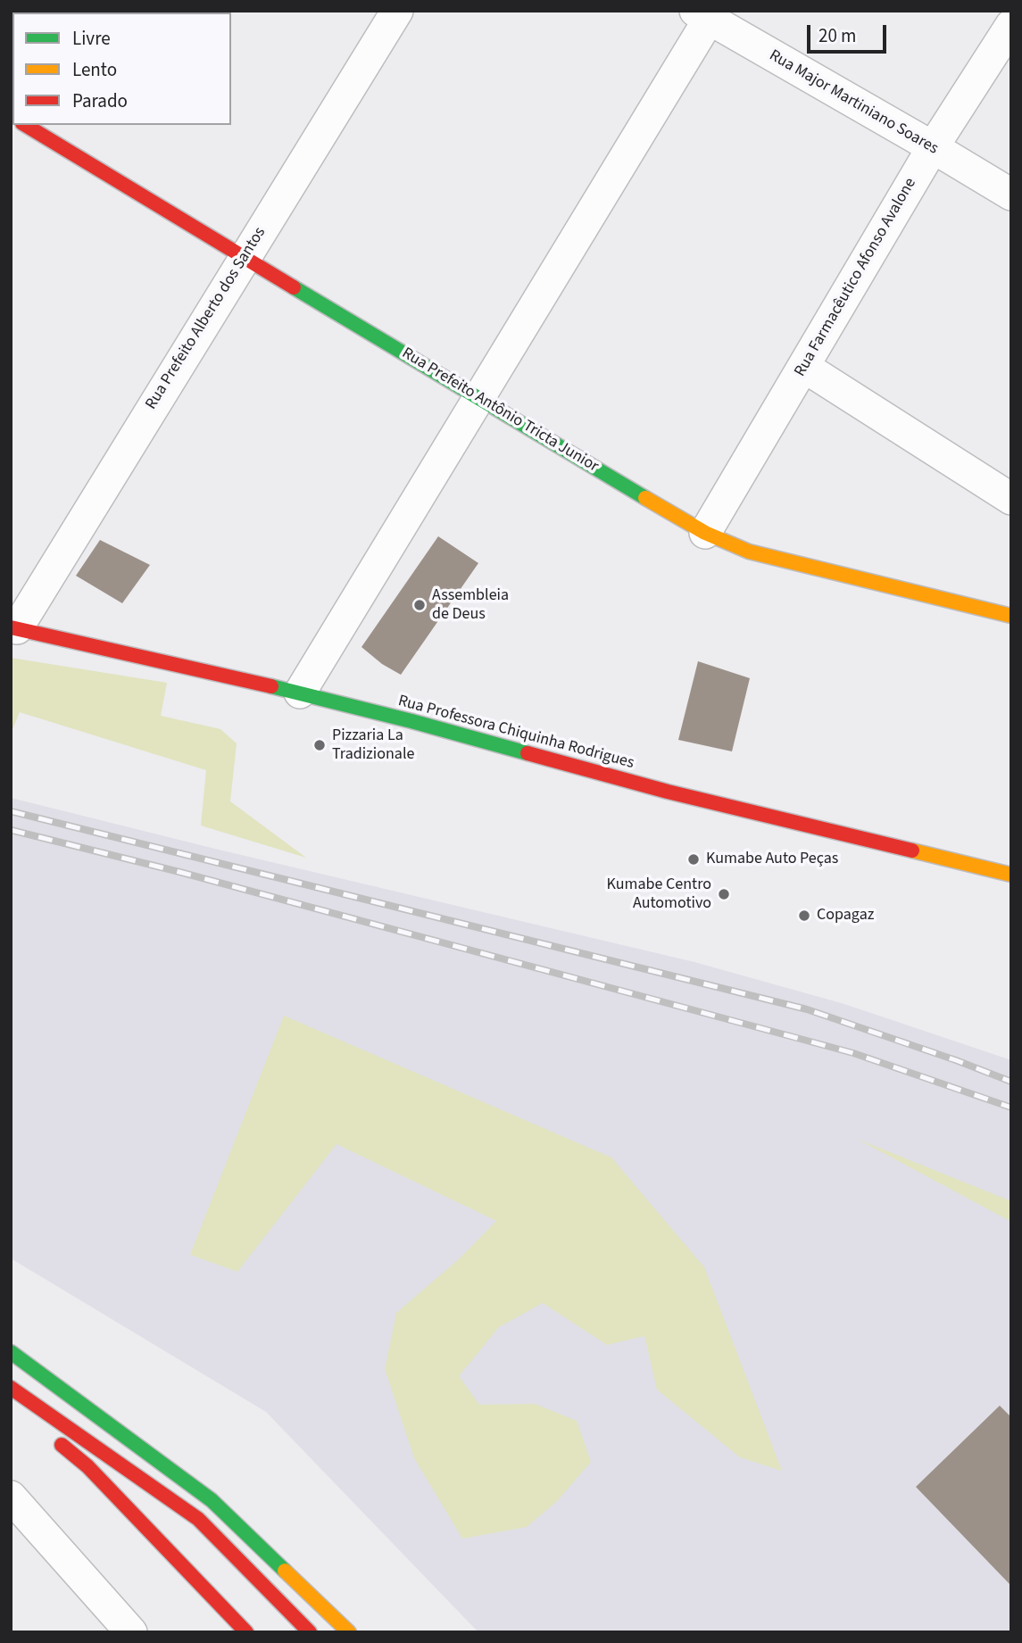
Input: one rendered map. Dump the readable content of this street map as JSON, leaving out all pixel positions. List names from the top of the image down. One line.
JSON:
{"streets":{"main road":["Rua Prefeito Antônio Tricta Junior","Rua Professora Chiquinha Rodrigues"],"street":["Rua Major Martiniano Soares","Rua Farmacêutico Afonso Avalone","Rua Prefeito Alberto dos Santos"]},"crossings":[["Rua Major Martiniano Soares","Rua Farmacêutico Afonso Avalone"],["Rua Farmacêutico Afonso Avalone","Rua Prefeito Antônio Tricta Junior"],["Rua Prefeito Alberto dos Santos","Rua Prefeito Antônio Tricta Junior"],["Rua Prefeito Alberto dos Santos","Rua Professora Chiquinha Rodrigues"]],"places":["Assembleia de Deus","Pizzaria La Tradizionale","Kumabe Auto Peças","Kumabe Centro Automotivo","Copagaz"],"legend":["Livre","Lento","Parado"],"scale_bar":"20 m"}
